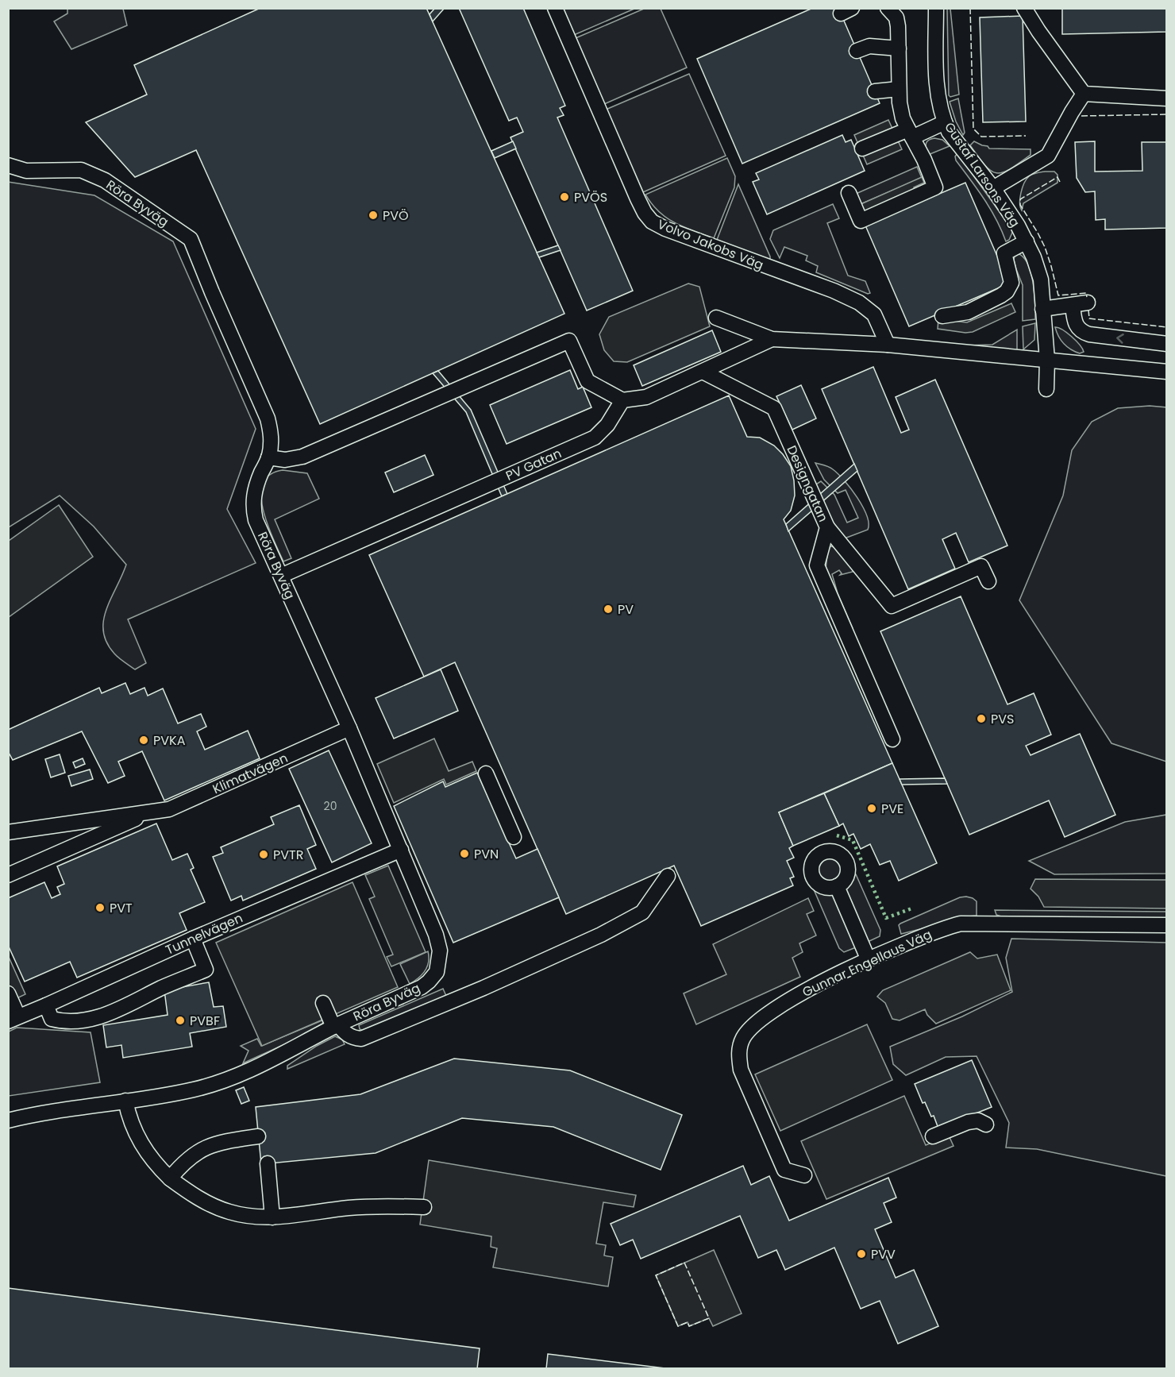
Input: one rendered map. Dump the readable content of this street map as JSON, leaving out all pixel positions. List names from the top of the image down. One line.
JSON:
{"streets":{"street":["Gustaf Larsons Väg","Röra Byväg","Volvo Jakobs Väg","PV Gatan","Designgatan","Klimatvägen","Tunnelvägen","Gunnar Engellaus Väg"]},"crossings":[["Röra Byväg","PV Gatan"],["Röra Byväg","Klimatvägen"],["Röra Byväg","Tunnelvägen"]],"places":["PVÖS","PVÖ","PV","PVS","PVKA","PVE","PVN","PVTR","PVT","PVBF","PVV"],"house_numbers":["20"]}
